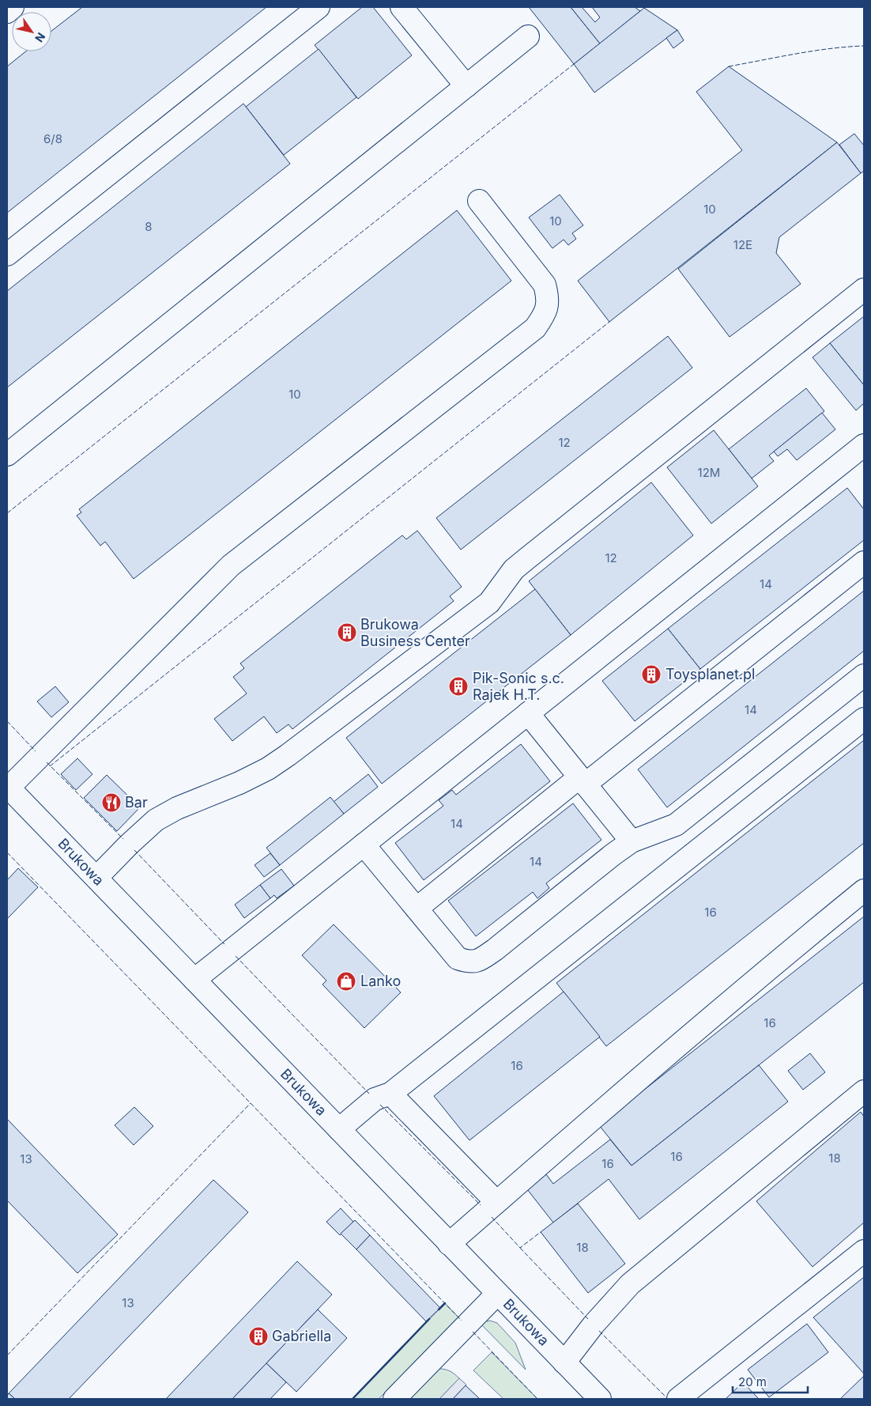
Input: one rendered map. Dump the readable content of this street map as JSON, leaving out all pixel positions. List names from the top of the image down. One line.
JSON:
{"streets":{"street":["Brukowa"]},"places":{"building":["Brukowa Business Center","Toysplanet.pl","Pik-Sonic s.c. Rajek H.T.","Gabriella"],"restaurant":["Bar"],"shop":["Lanko"]},"house_numbers":["6/8","10","10","8","12E","10","12","12M","12","14","14","14","14","16","16","16","16","18","13","16","18","13"],"scale_bar":"20 m","north":"bottom right"}
